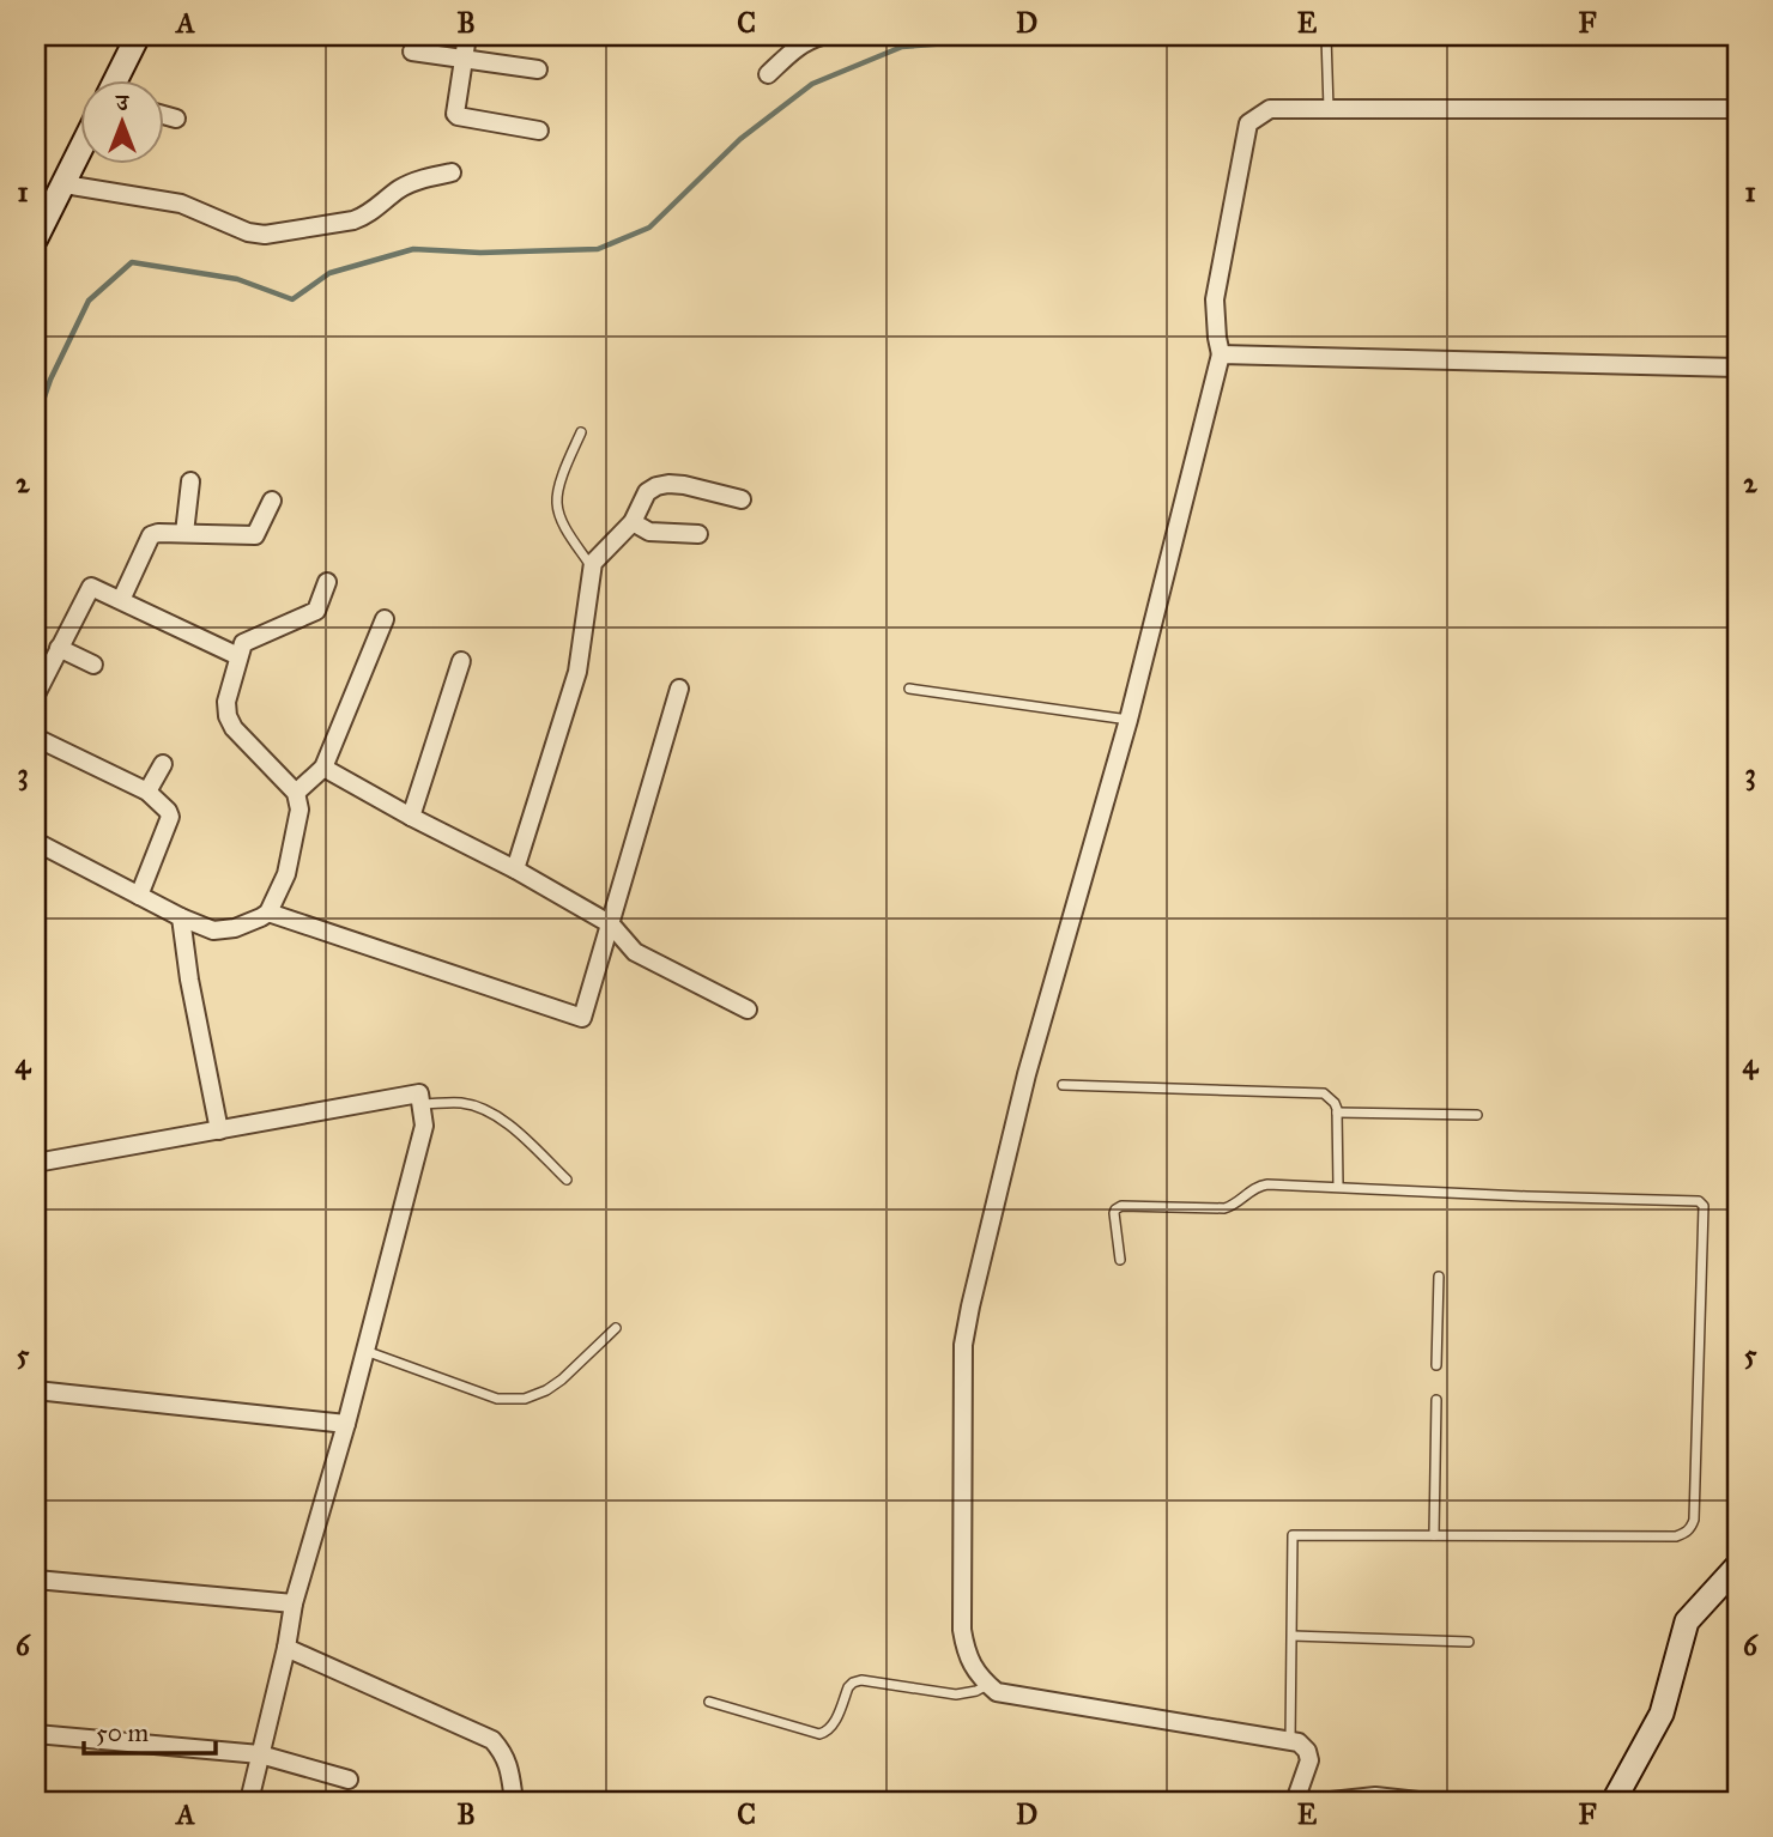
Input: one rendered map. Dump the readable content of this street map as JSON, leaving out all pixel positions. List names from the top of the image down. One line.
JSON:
{"scale_bar":"50 m","north":"top","grid":{"columns":["A","B","C","D","E","F"],"rows":["1","2","3","4","5","6"]}}
